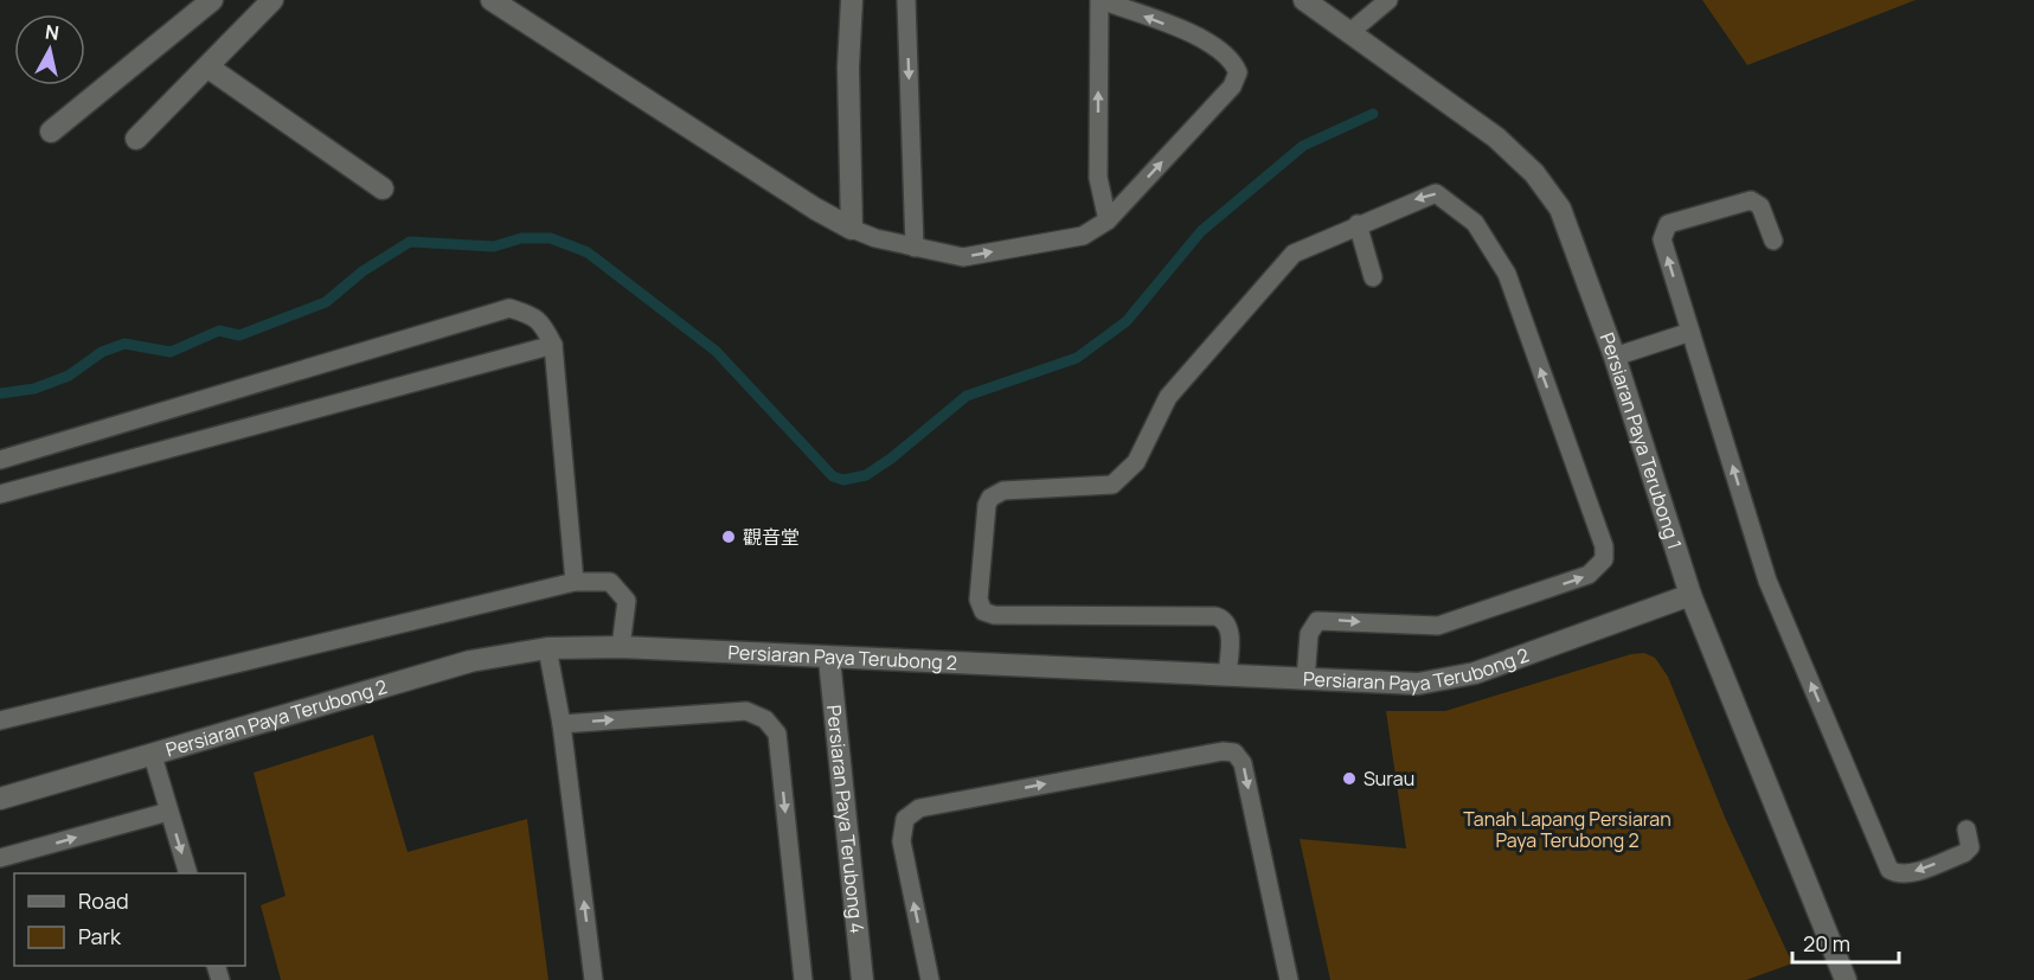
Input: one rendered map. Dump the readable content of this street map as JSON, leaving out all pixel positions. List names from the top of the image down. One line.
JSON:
{"streets":{"street":["Persiaran Paya Terubong 1","Persiaran Paya Terubong 2","Persiaran Paya Terubong 4"]},"crossings":[["Persiaran Paya Terubong 1","Persiaran Paya Terubong 2"],["Persiaran Paya Terubong 2","Persiaran Paya Terubong 4"]],"parks":["Tanah Lapang Persiaran Paya Terubong 2"],"places":["觀音堂","Surau"],"legend":["Road","Park"],"scale_bar":"20 m","north":"top"}
